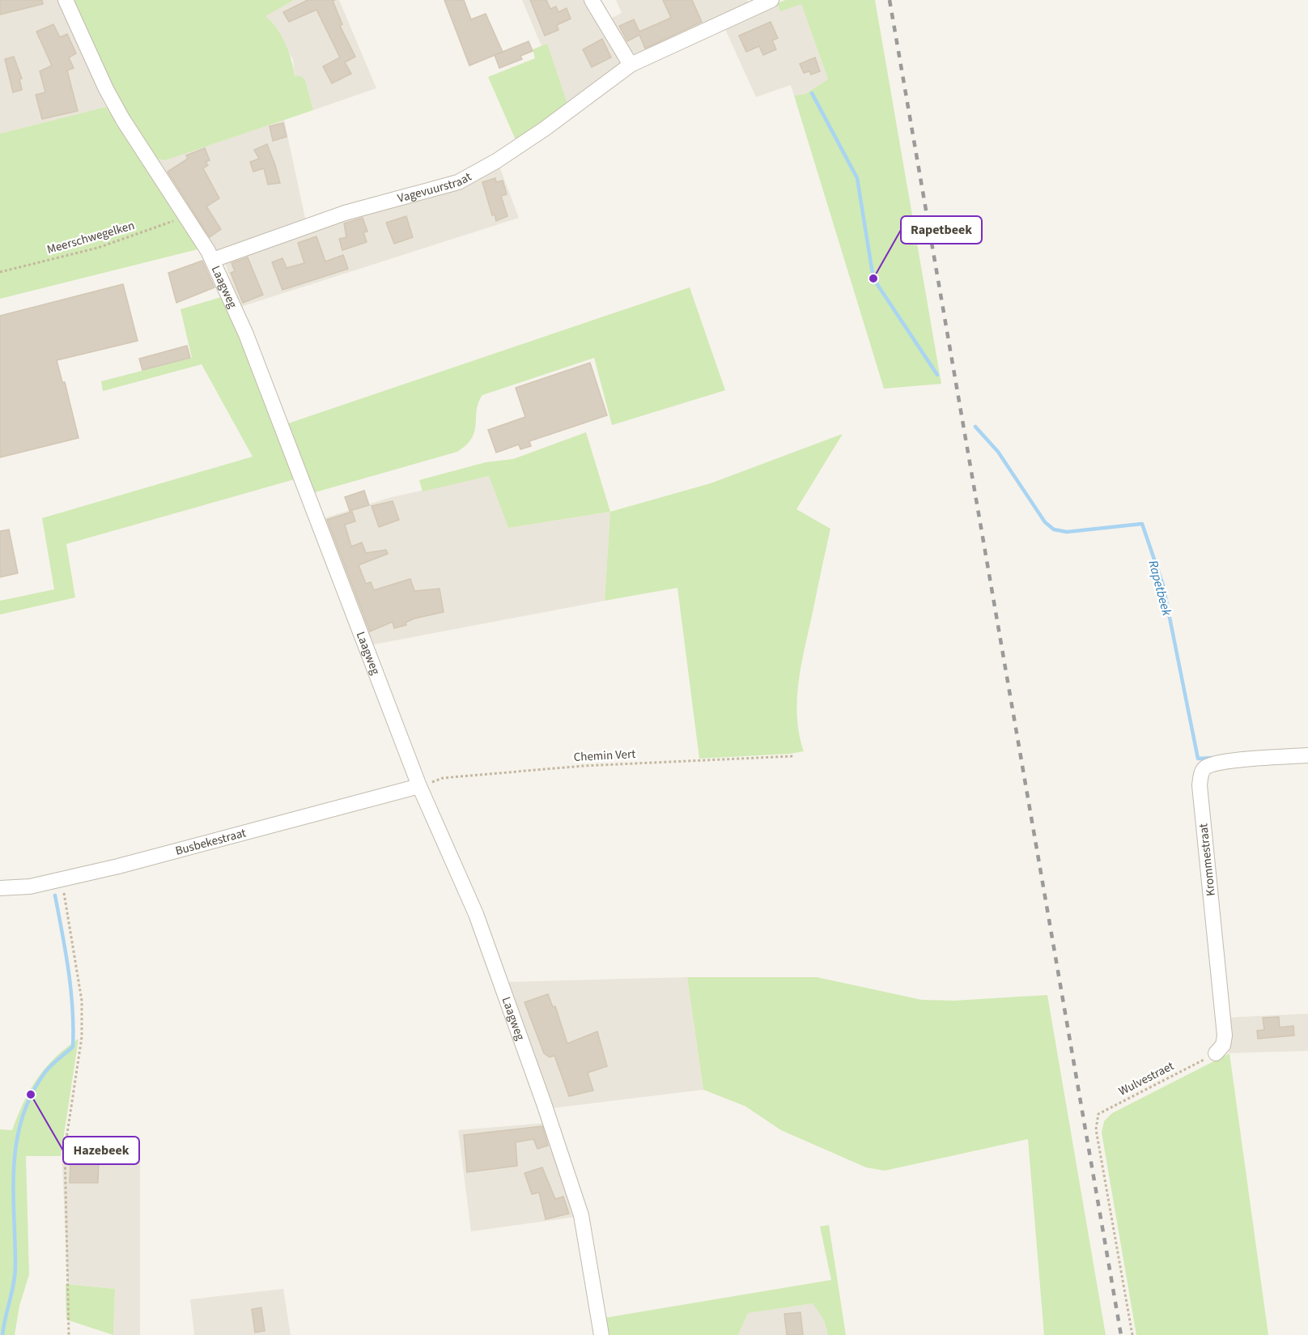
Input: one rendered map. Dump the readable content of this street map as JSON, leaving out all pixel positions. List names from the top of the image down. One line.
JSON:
{"streets":{"street":["Vagevuurstraat","Laagweg","Busbekestraat","Krommestraat"],"path":["Meerschwegelken","Chemin Vert","Wulvestraet"]},"crossings":[["Vagevuurstraat","Laagweg"],["Meerschwegelken","Laagweg"],["Laagweg","Chemin Vert"],["Laagweg","Busbekestraat"],["Chemin Vert","Busbekestraat"],["Krommestraat","Wulvestraet"]],"water":["Rapetbeek"],"places":["Rapetbeek","Hazebeek"]}
